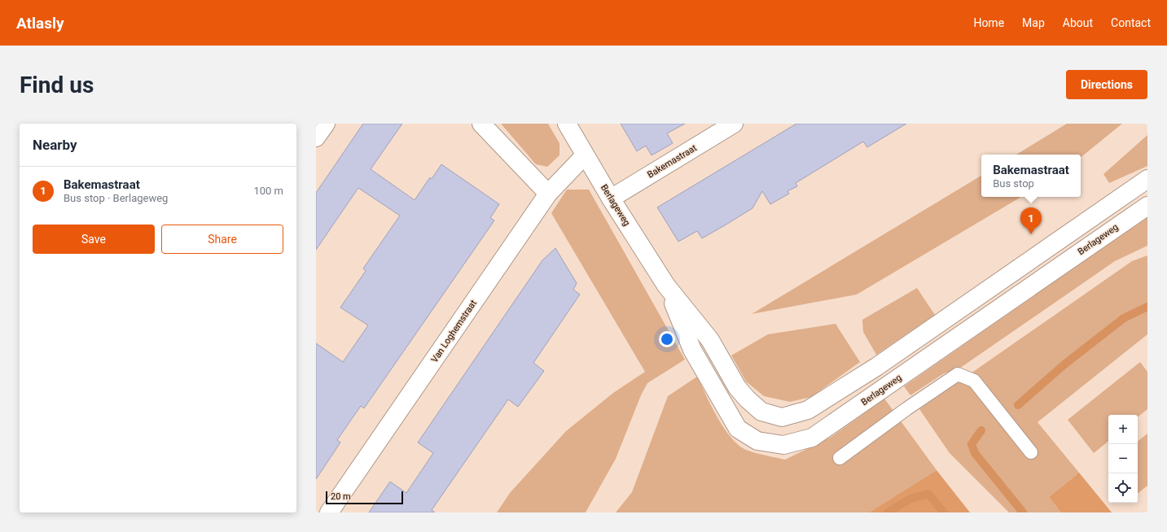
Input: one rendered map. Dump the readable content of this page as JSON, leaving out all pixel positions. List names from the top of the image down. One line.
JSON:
{"streets":{"street":["Bakemastraat","Berlageweg","Van Loghemstraat"]},"crossings":[["Bakemastraat","Berlageweg"],["Berlageweg","Van Loghemstraat"]],"scale_bar":"20 m","page":{"header":"Atlasly","nav":["Home","Map","About","Contact"],"buttons":["Directions",["Save","Share"]],"title":"Find us","heading":"Nearby","popup":["Bakemastraat","Bus stop"],"list":[{"mark":"1","name":"Bakemastraat","note":"Bus stop · Berlageweg","value":"100 m"}],"pins":"1","map_buttons":["+","−"],"scale":"20 m"}}
